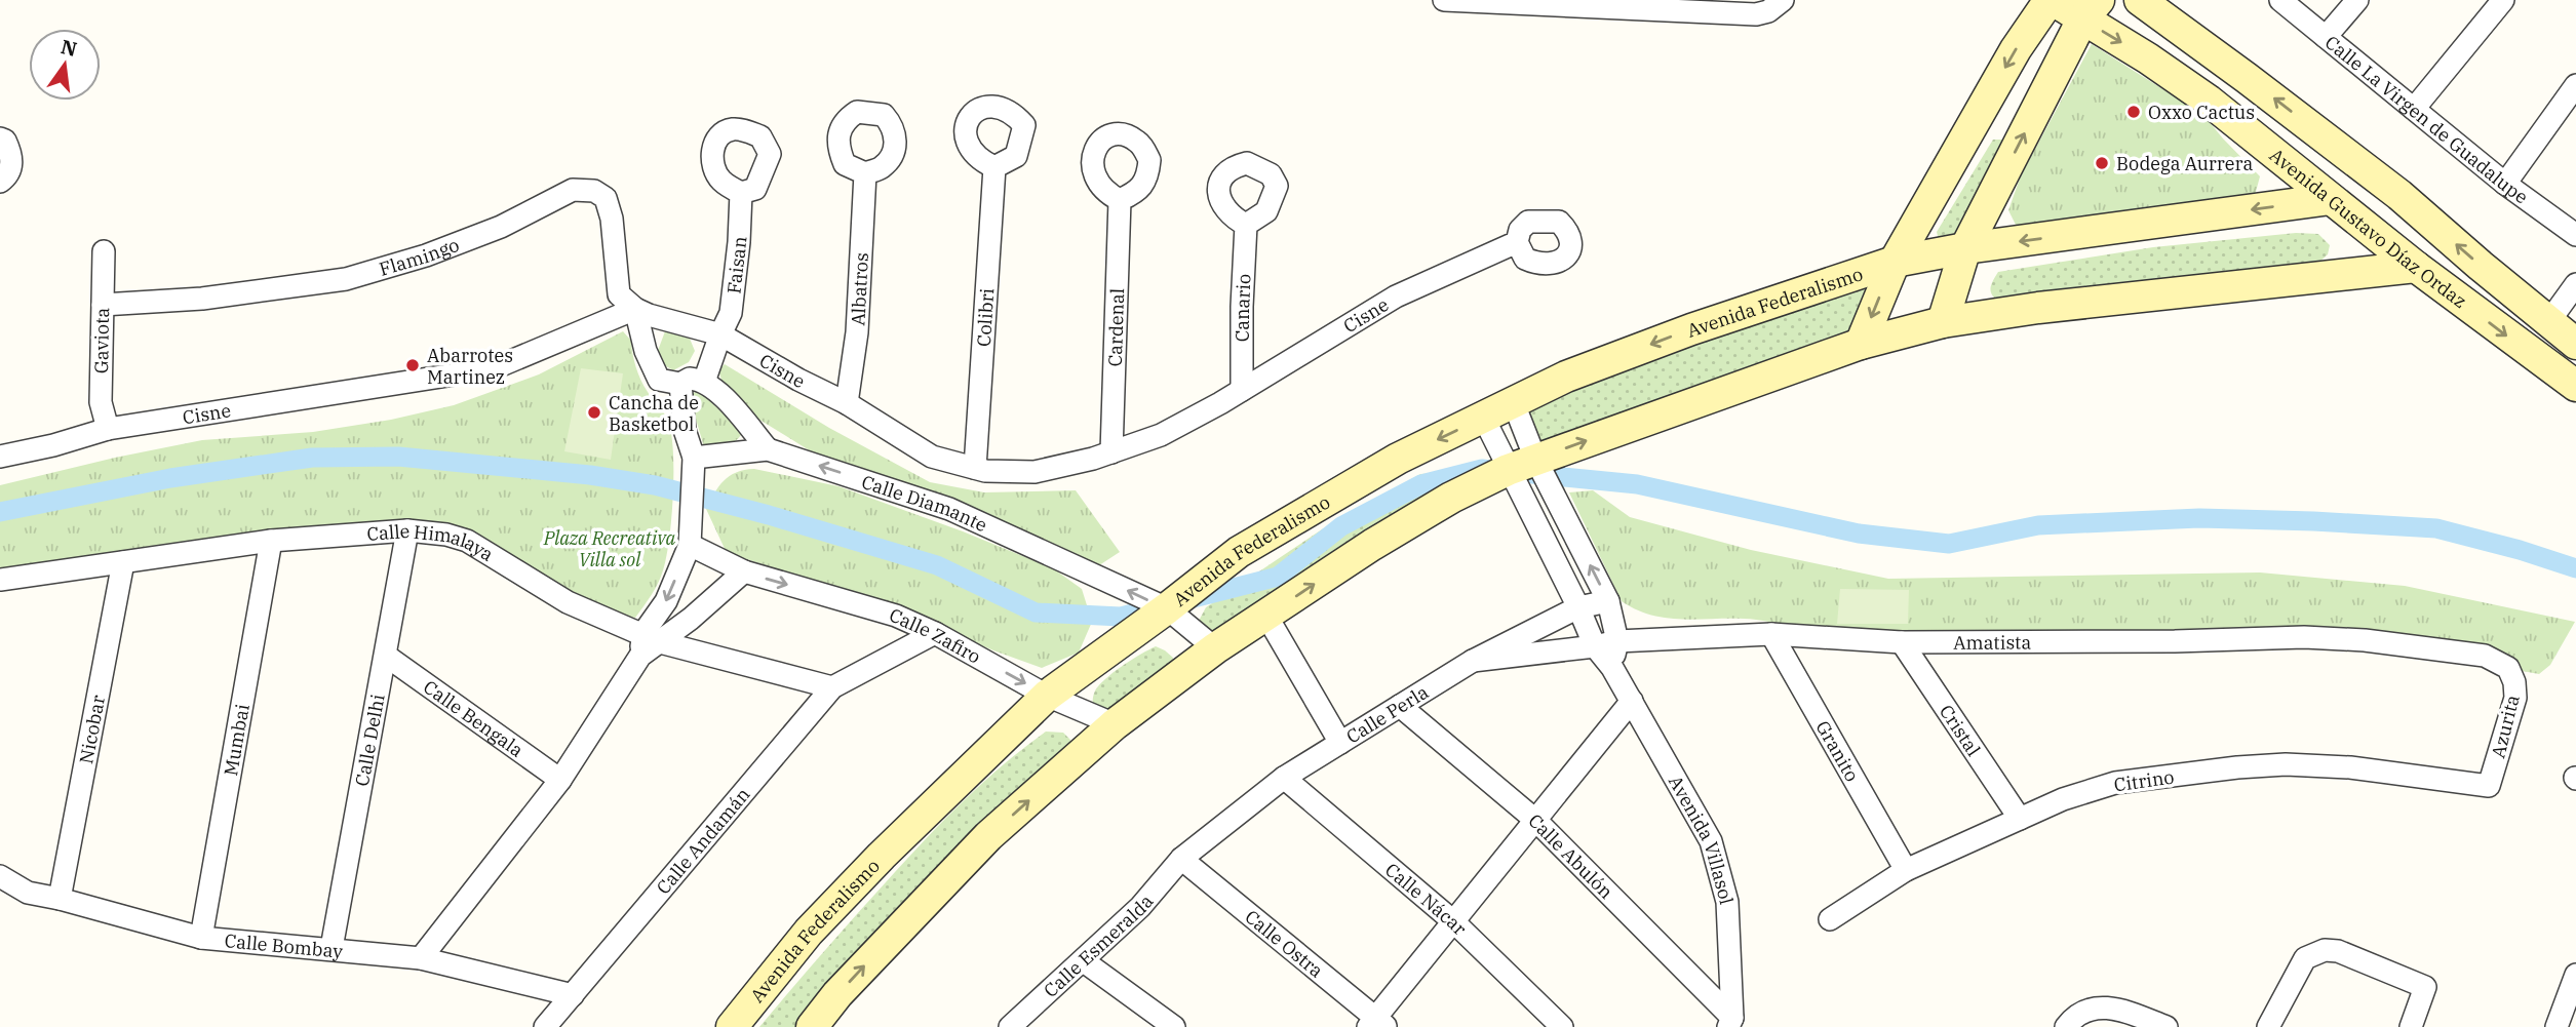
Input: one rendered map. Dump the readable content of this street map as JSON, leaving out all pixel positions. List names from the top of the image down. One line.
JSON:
{"streets":{"street":["Calle La Virgen de Guadalupe","Avenida Gustavo Díaz Ordaz","Flamingo","Faisan","Albatros","Avenida Federalismo","Canario","Cisne","Colibri","Cardenal","Gaviota","Calle Diamante","Calle Himalaya","Calle Zafiro","Amatista","Calle Perla","Calle Bengala","Azurita","Nicobar","Cristal","Mumbai","Calle Delhi","Granito","Citrino","Avenida Villasol","Calle Andamán","Calle Abulón","Calle Nácar","Calle Ostra","Calle Bombay","Calle Esmeralda"]},"crossings":[["Avenida Gustavo Díaz Ordaz","Avenida Federalismo"],["Flamingo","Cisne"],["Flamingo","Gaviota"],["Faisan","Cisne"],["Albatros","Cisne"],["Avenida Federalismo","Calle Diamante"],["Avenida Federalismo","Calle Zafiro"],["Avenida Federalismo","Avenida Villasol"],["Canario","Cisne"],["Cisne","Colibri"],["Cisne","Cardenal"],["Cisne","Gaviota"],["Calle Himalaya","Nicobar"],["Calle Himalaya","Mumbai"],["Calle Himalaya","Calle Delhi"],["Calle Himalaya","Calle Andamán"],["Amatista","Calle Perla"],["Amatista","Azurita"],["Amatista","Cristal"],["Amatista","Granito"],["Amatista","Avenida Villasol"],["Calle Perla","Avenida Villasol"],["Calle Perla","Calle Abulón"],["Calle Perla","Calle Nácar"],["Calle Perla","Calle Ostra"],["Calle Perla","Calle Esmeralda"],["Calle Bengala","Calle Delhi"],["Azurita","Citrino"],["Nicobar","Calle Bombay"],["Cristal","Citrino"],["Mumbai","Calle Bombay"],["Calle Delhi","Calle Bombay"],["Granito","Citrino"],["Avenida Villasol","Calle Abulón"],["Calle Andamán","Calle Bombay"],["Calle Ostra","Calle Esmeralda"]],"one_way":["Calle Diamante","Calle Zafiro"],"parks":["Plaza Recreativa Villa sol"],"places":["Oxxo Cactus","Bodega Aurrera","Abarrotes Martinez","Cancha de Basketbol"],"north":"top"}
